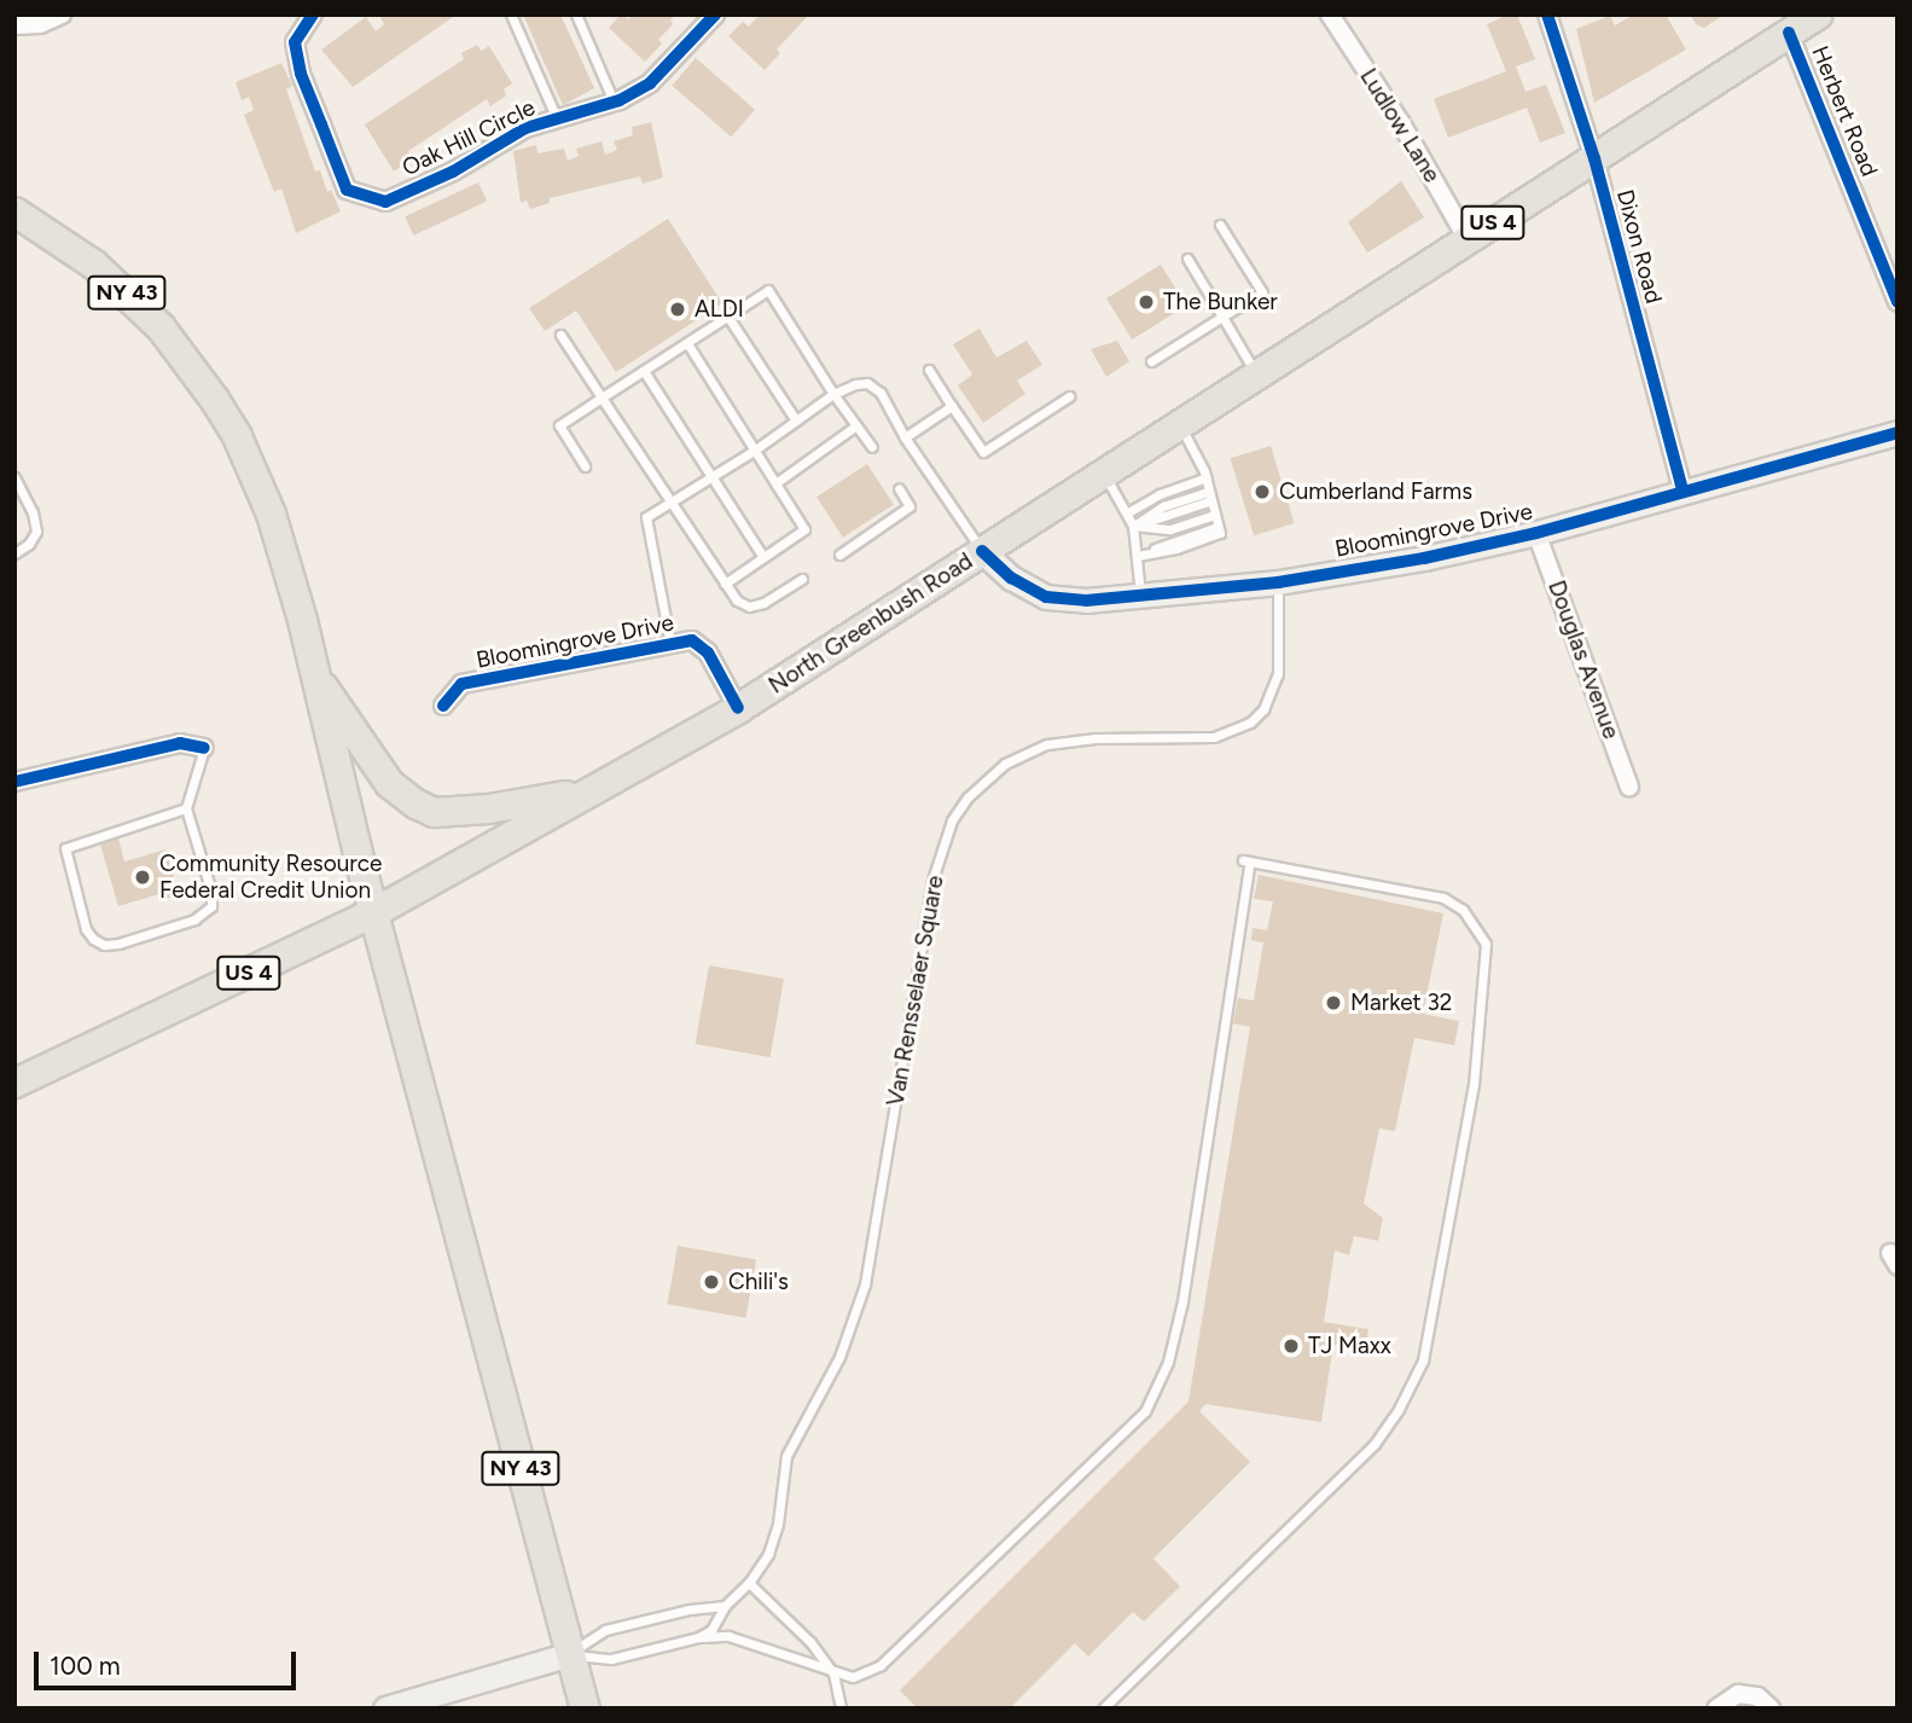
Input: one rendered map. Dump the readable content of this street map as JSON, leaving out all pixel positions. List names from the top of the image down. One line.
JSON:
{"streets":{"main road":["US 4","NY 43","North Greenbush Road"],"street":["Herbert Road","Ludlow Lane","Oak Hill Circle","Dixon Road","Bloomingrove Drive","Douglas Avenue"],"lane":["Van Rensselaer Square"]},"crossings":[["Herbert Road","North Greenbush Road"],["Ludlow Lane","North Greenbush Road"],["Dixon Road","Bloomingrove Drive"],["Dixon Road","North Greenbush Road"],["NY 43","North Greenbush Road"],["Bloomingrove Drive","North Greenbush Road"],["Bloomingrove Drive","Douglas Avenue"],["Bloomingrove Drive","Van Rensselaer Square"]],"places":["The Bunker","ALDI","Cumberland Farms","Community Resource Federal Credit Union","Market 32","Chili's","TJ Maxx"],"scale_bar":"100 m"}
